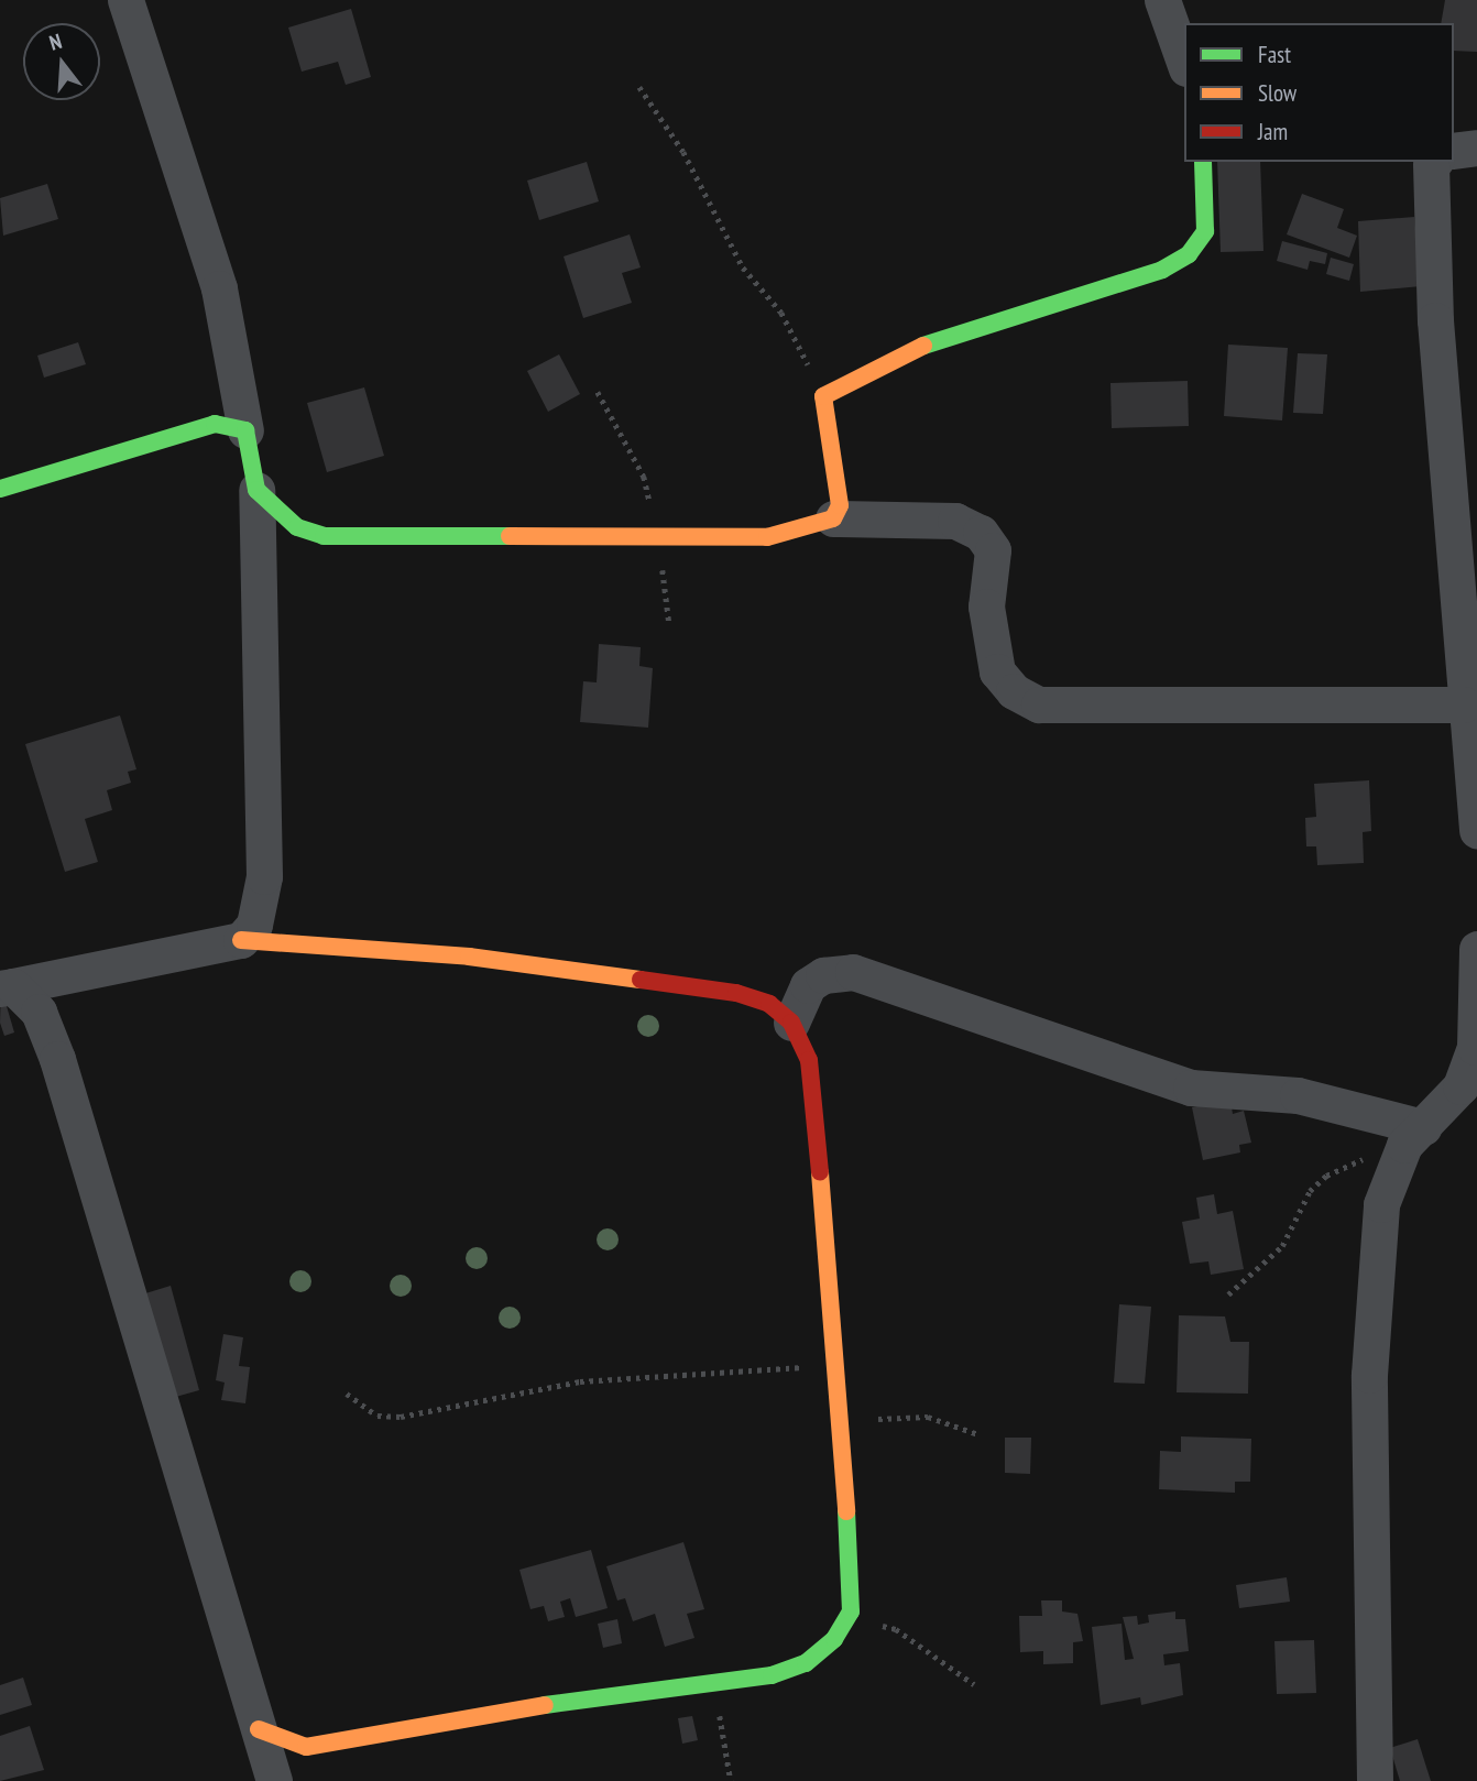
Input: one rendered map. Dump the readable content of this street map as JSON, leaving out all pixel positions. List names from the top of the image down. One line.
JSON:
{"legend":["Fast","Slow","Jam"],"north":"top"}
